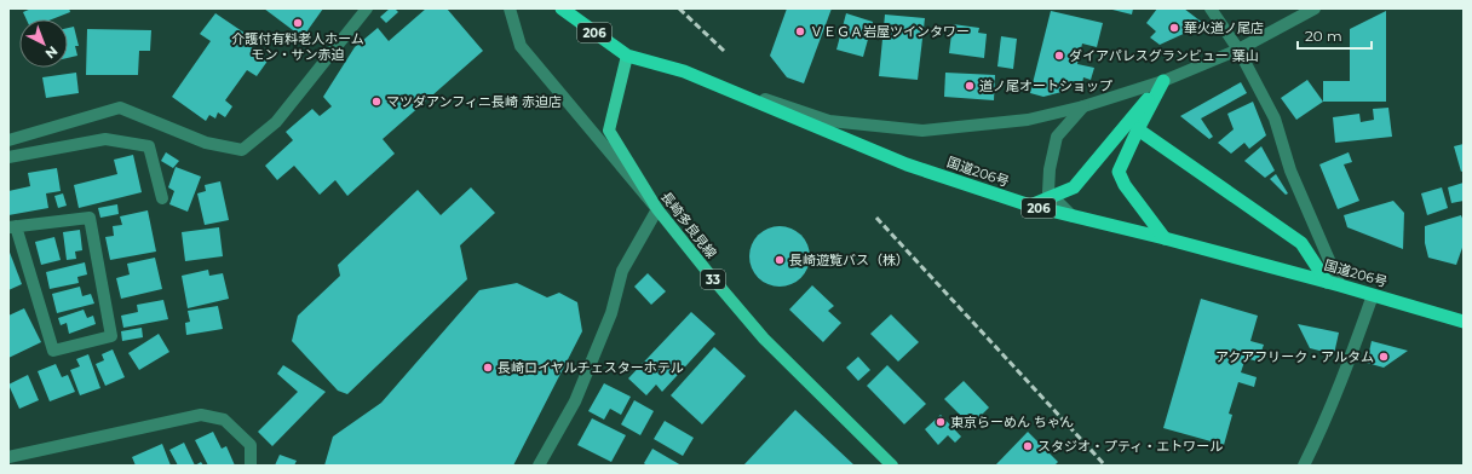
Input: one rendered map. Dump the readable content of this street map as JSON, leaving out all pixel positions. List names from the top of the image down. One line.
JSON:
{"streets":{"highway":["206","国道206号"],"main road":["長崎多良見線","33"]},"crossings":[["国道206号","長崎多良見線"]],"places":["介護付有料老人ホーム モン・サン赤迫","華火道ノ尾店","ＶＥＧＡ岩屋ツインタワー","ダイアパレスグランビュー 葉山","道ノ尾オートショップ","マツダアンフィニ長崎 赤迫店","長崎遊覧バス（株）","アクアフリーク・アルタム","長崎ロイヤルチェスターホテル","東京らーめん ちゃん","スタジオ・プティ・エトワール"],"scale_bar":"20 m","north":"bottom right"}
